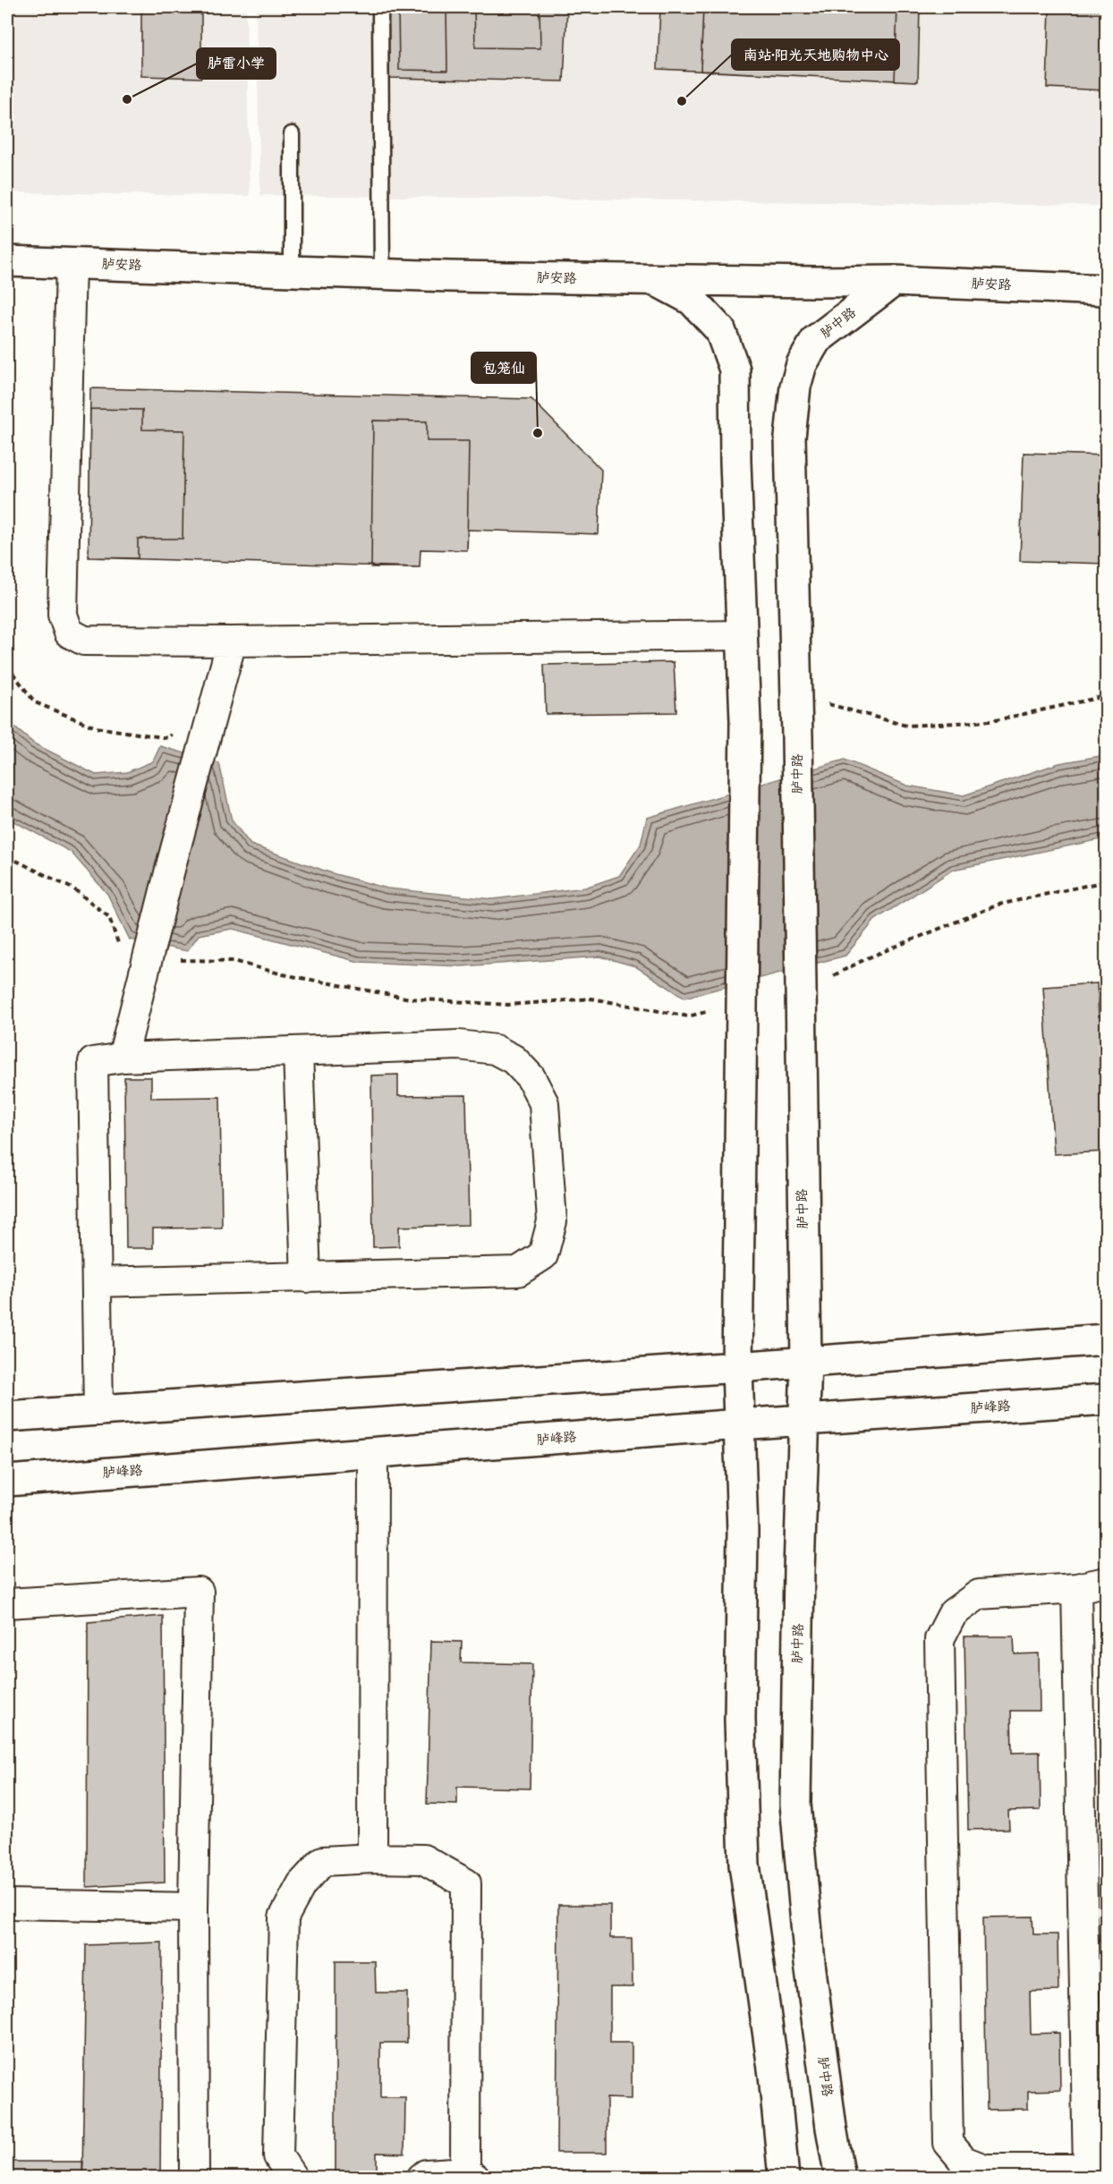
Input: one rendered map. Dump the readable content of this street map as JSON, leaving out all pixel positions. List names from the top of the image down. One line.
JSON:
{"streets":{"street":["胪安路","胪中路","胪峰路"]},"crossings":[["胪安路","胪中路"],["胪中路","胪峰路"]],"places":["胪雷小学","南站·阳光天地购物中心","包笼仙"]}
